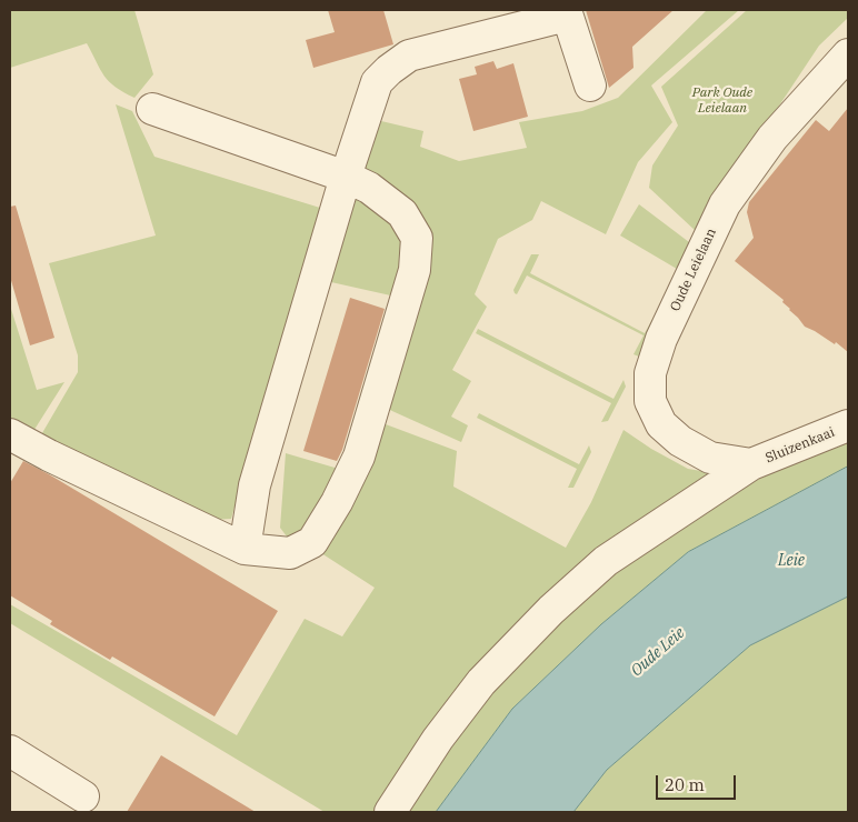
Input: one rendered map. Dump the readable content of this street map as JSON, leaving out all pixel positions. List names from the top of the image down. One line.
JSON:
{"streets":{"street":["Oude Leielaan","Sluizenkaai"]},"crossings":[["Oude Leielaan","Sluizenkaai"]],"water":["Leie","Oude Leie"],"parks":["Park Oude Leielaan"],"scale_bar":"20 m"}
